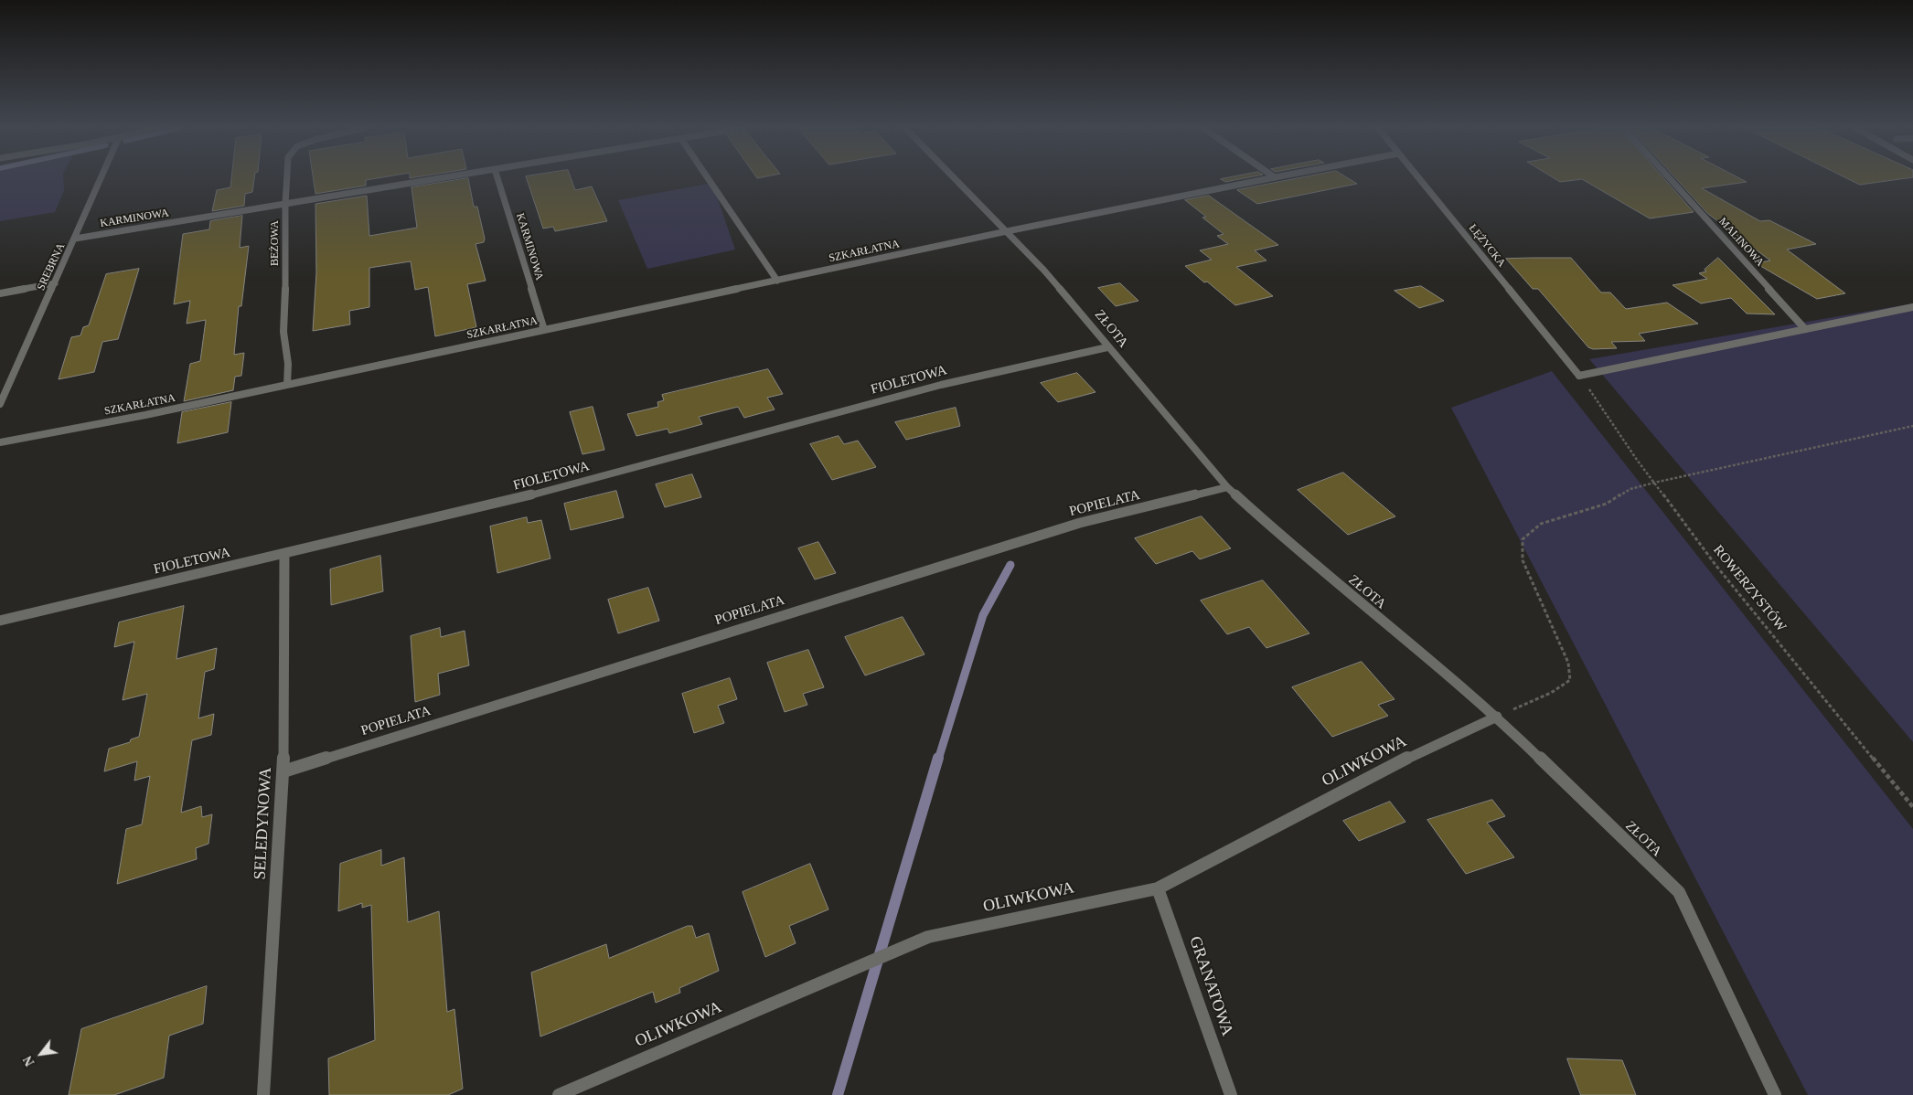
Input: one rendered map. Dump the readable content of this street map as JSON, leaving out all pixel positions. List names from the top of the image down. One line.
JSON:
{"streets":{"street":["KARMINOWA","MALINOWA","BEŻOWA","ŁĘŻYCKA","SZKARŁATNA","SREBRNA","ZŁOTA","FIOLETOWA","POPIELATA","OLIWKOWA","SELEDYNOWA","GRANATOWA"],"path":["ROWERZYSTÓW"]},"crossings":[["KARMINOWA","BEŻOWA"],["KARMINOWA","SZKARŁATNA"],["KARMINOWA","SREBRNA"],["BEŻOWA","SZKARŁATNA"],["ŁĘŻYCKA","ROWERZYSTÓW"],["SZKARŁATNA","ZŁOTA"],["ZŁOTA","FIOLETOWA"],["ZŁOTA","POPIELATA"],["ZŁOTA","OLIWKOWA"],["FIOLETOWA","SELEDYNOWA"],["POPIELATA","SELEDYNOWA"],["OLIWKOWA","GRANATOWA"]],"north":"bottom left"}
